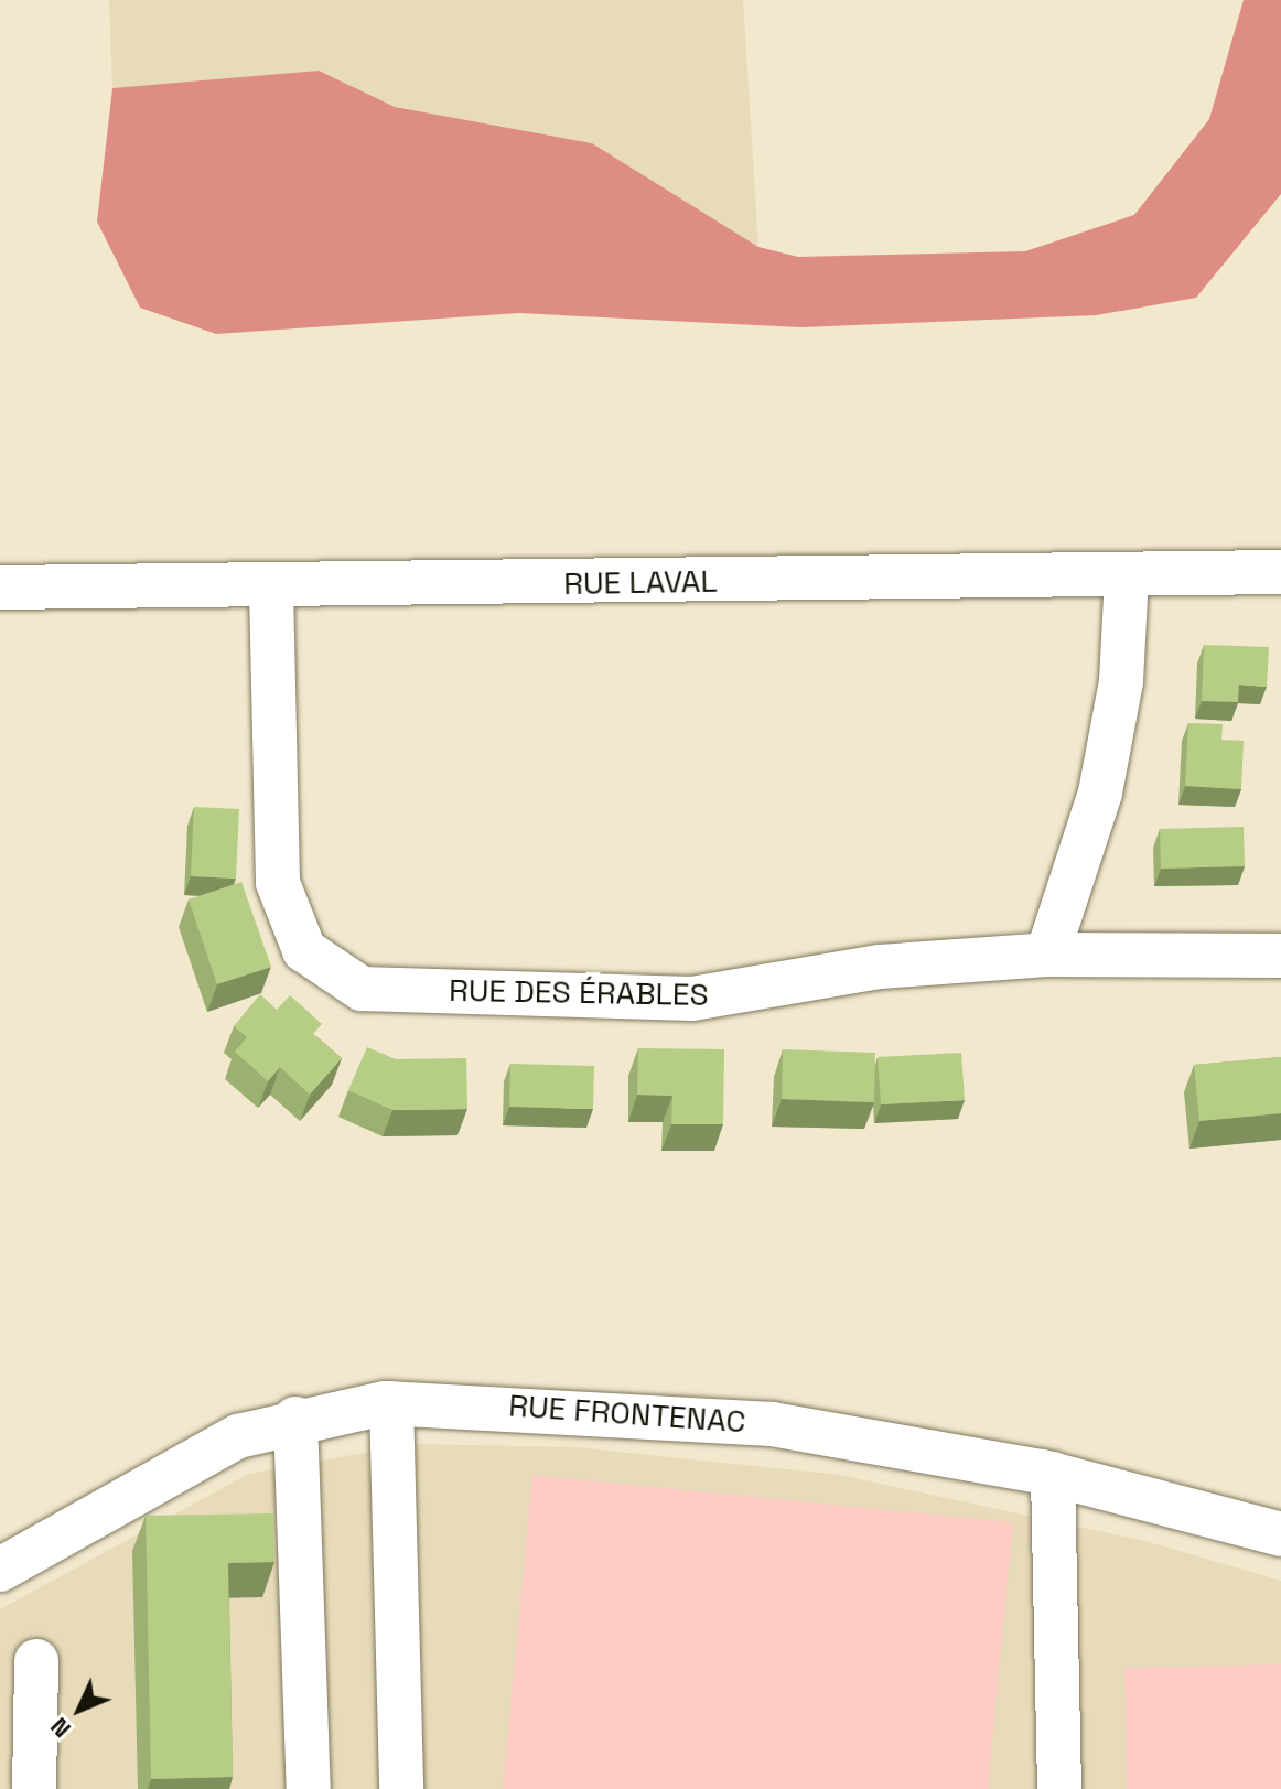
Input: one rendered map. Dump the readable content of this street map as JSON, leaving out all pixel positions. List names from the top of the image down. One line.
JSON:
{"streets":{"street":["RUE LAVAL","RUE DES ÉRABLES","RUE FRONTENAC"]},"crossings":[["RUE LAVAL","RUE DES ÉRABLES"]],"north":"bottom left"}
